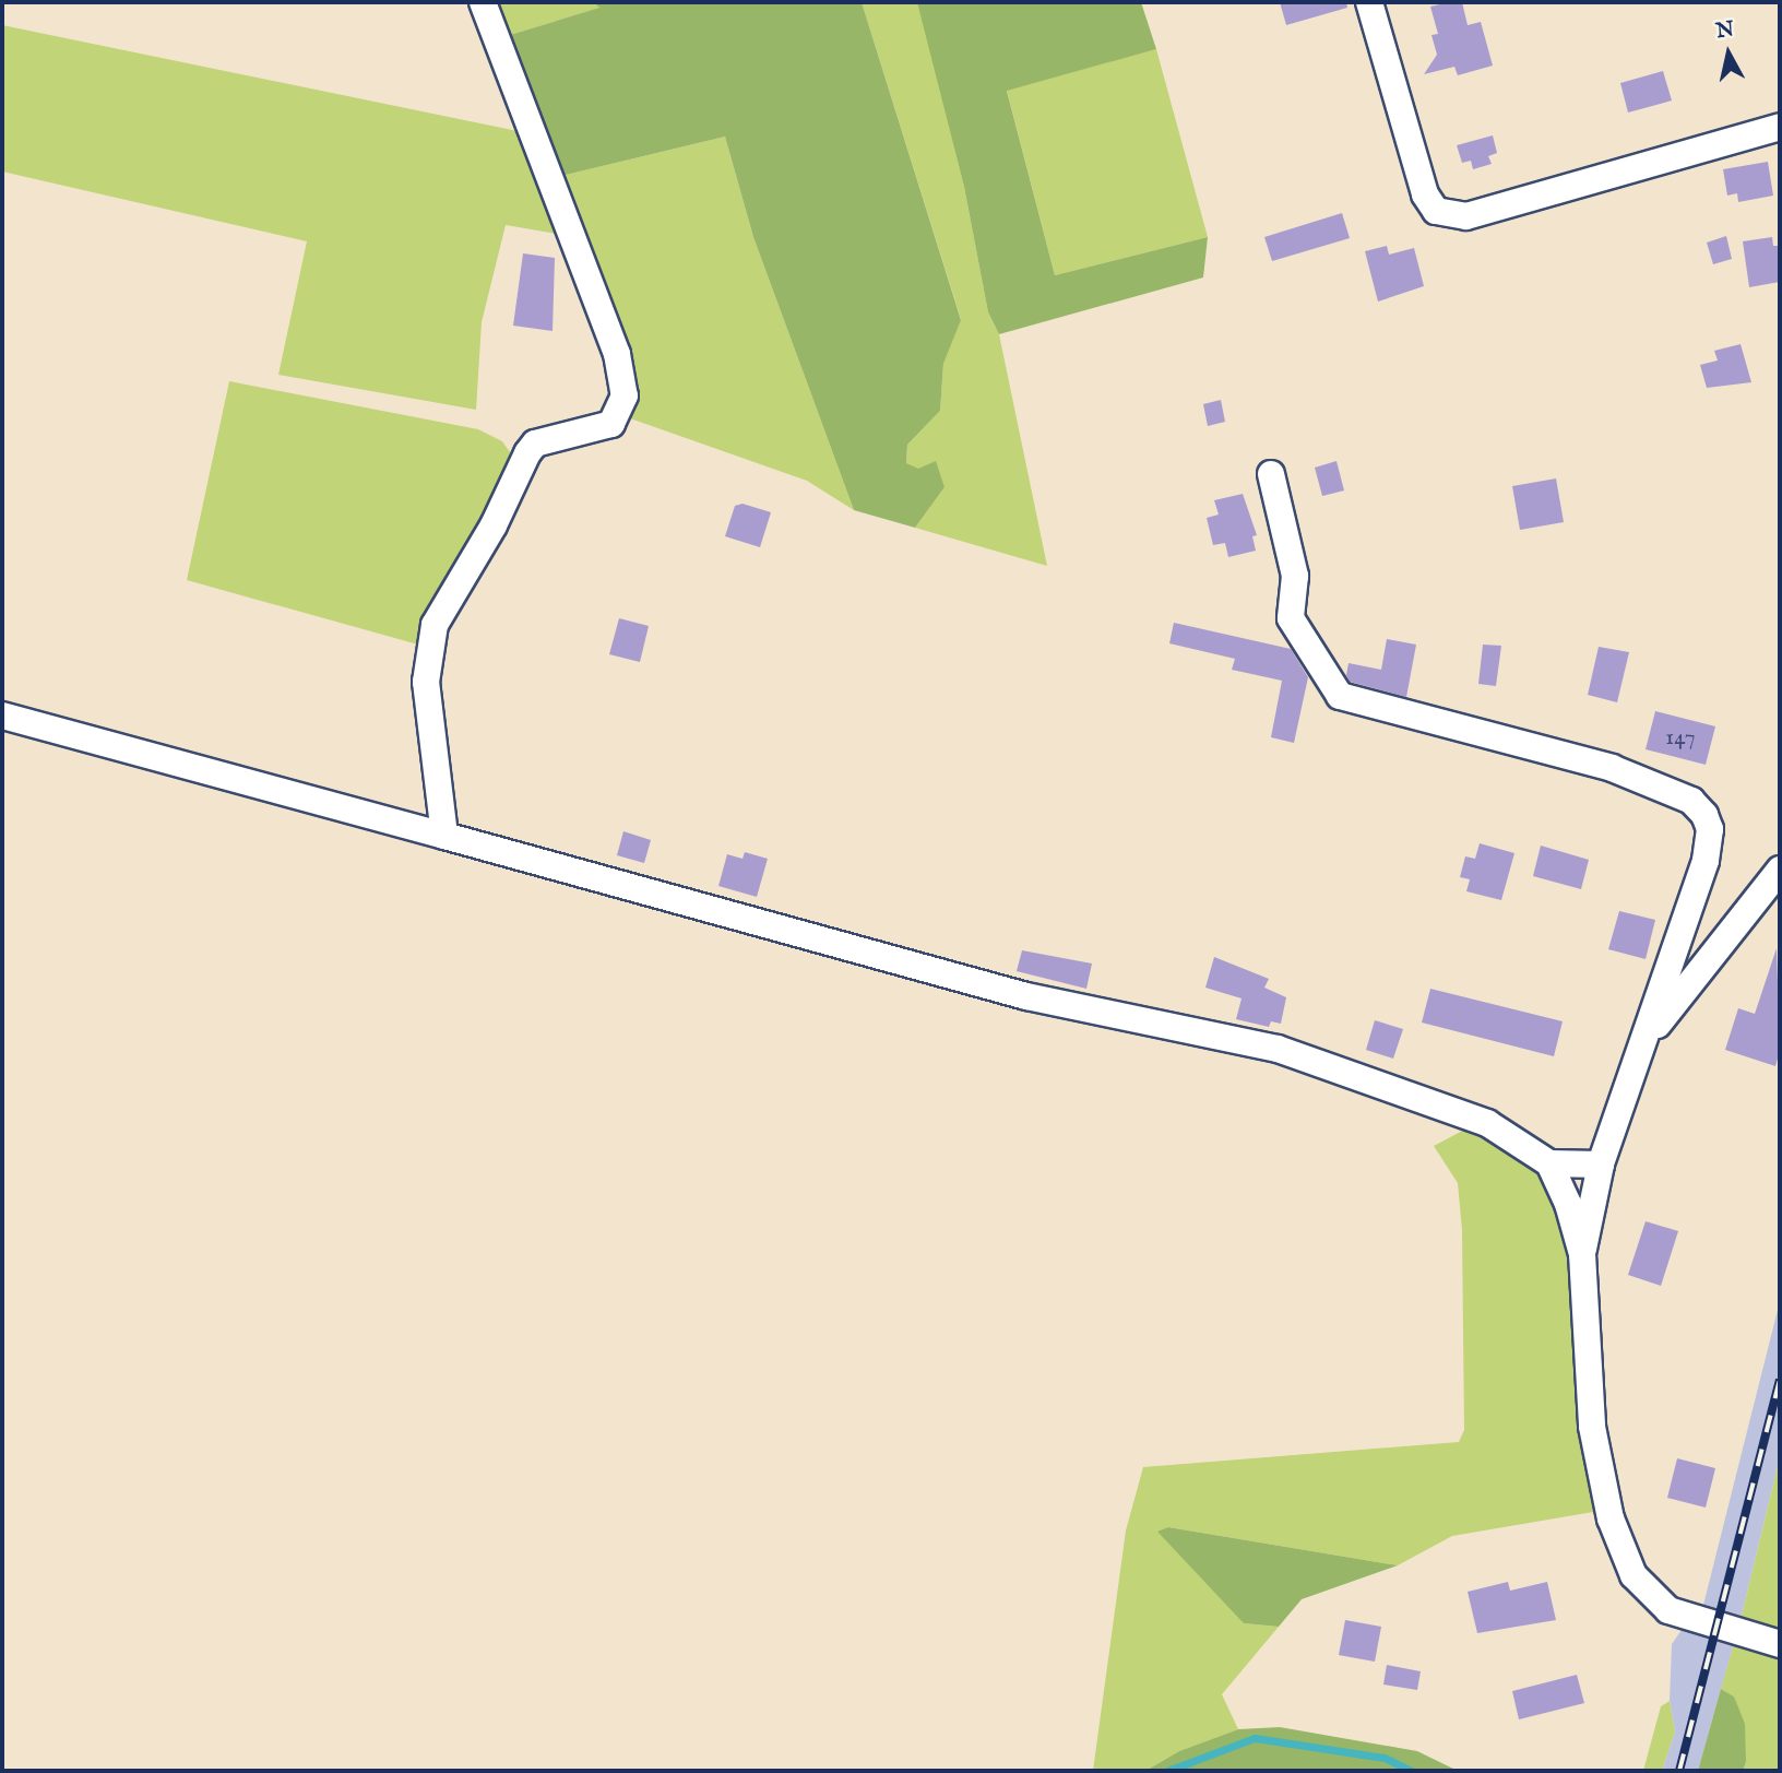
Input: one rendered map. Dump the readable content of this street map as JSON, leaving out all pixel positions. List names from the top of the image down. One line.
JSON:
{"house_numbers":["147"],"north":"top"}
